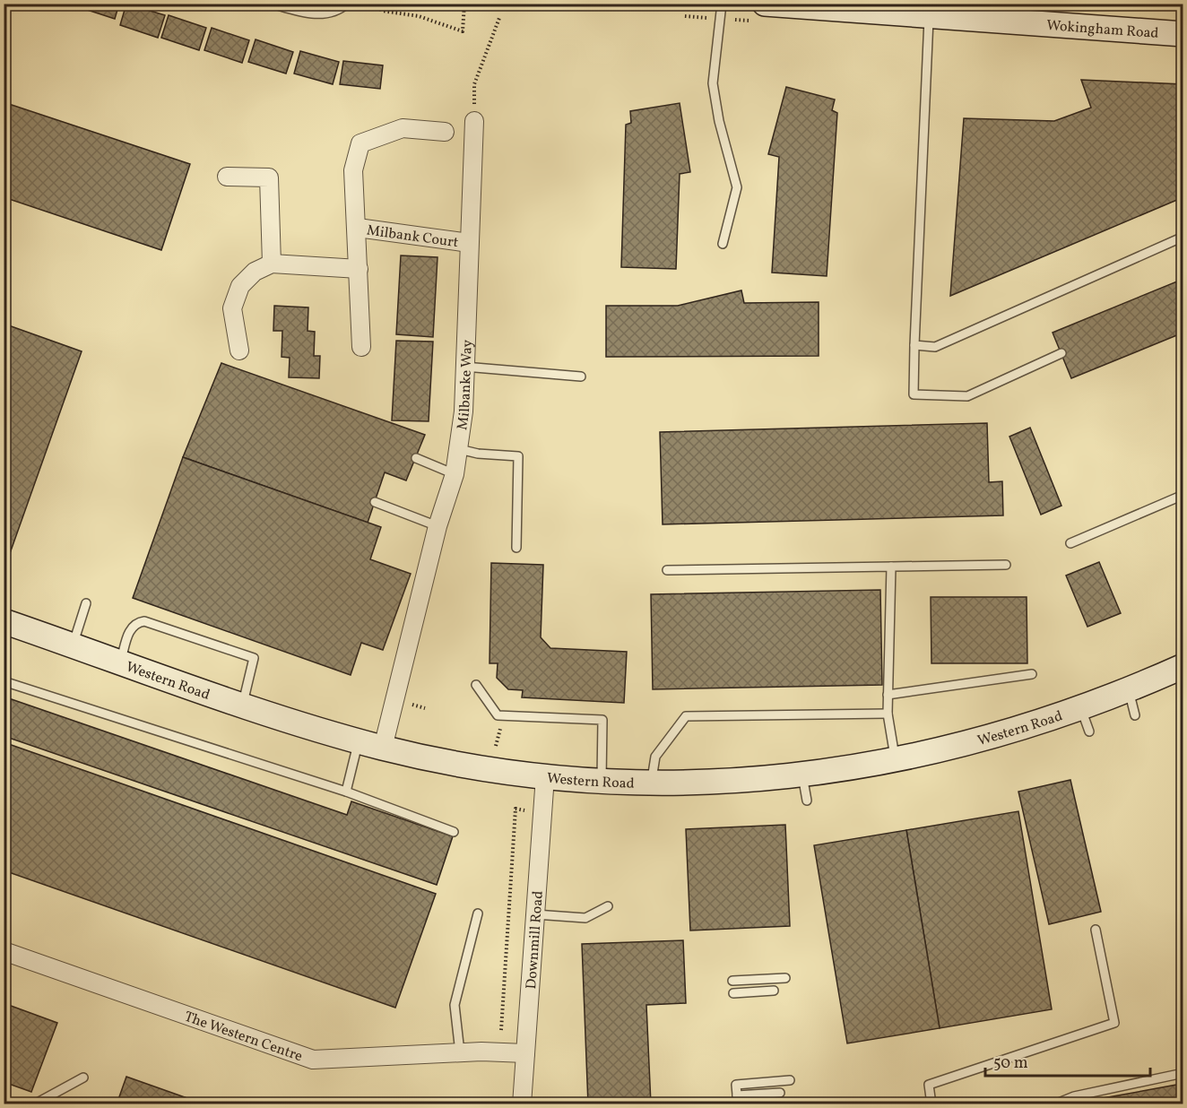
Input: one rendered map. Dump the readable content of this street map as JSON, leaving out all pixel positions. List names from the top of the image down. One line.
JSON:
{"streets":{"street":["Wokingham Road","Milbank Court","Milbanke Way","Western Road","Downmill Road","The Western Centre"]},"crossings":[["Milbank Court","Milbanke Way"],["Milbanke Way","Western Road"],["Western Road","Downmill Road"],["Downmill Road","The Western Centre"]],"scale_bar":"50 m"}
